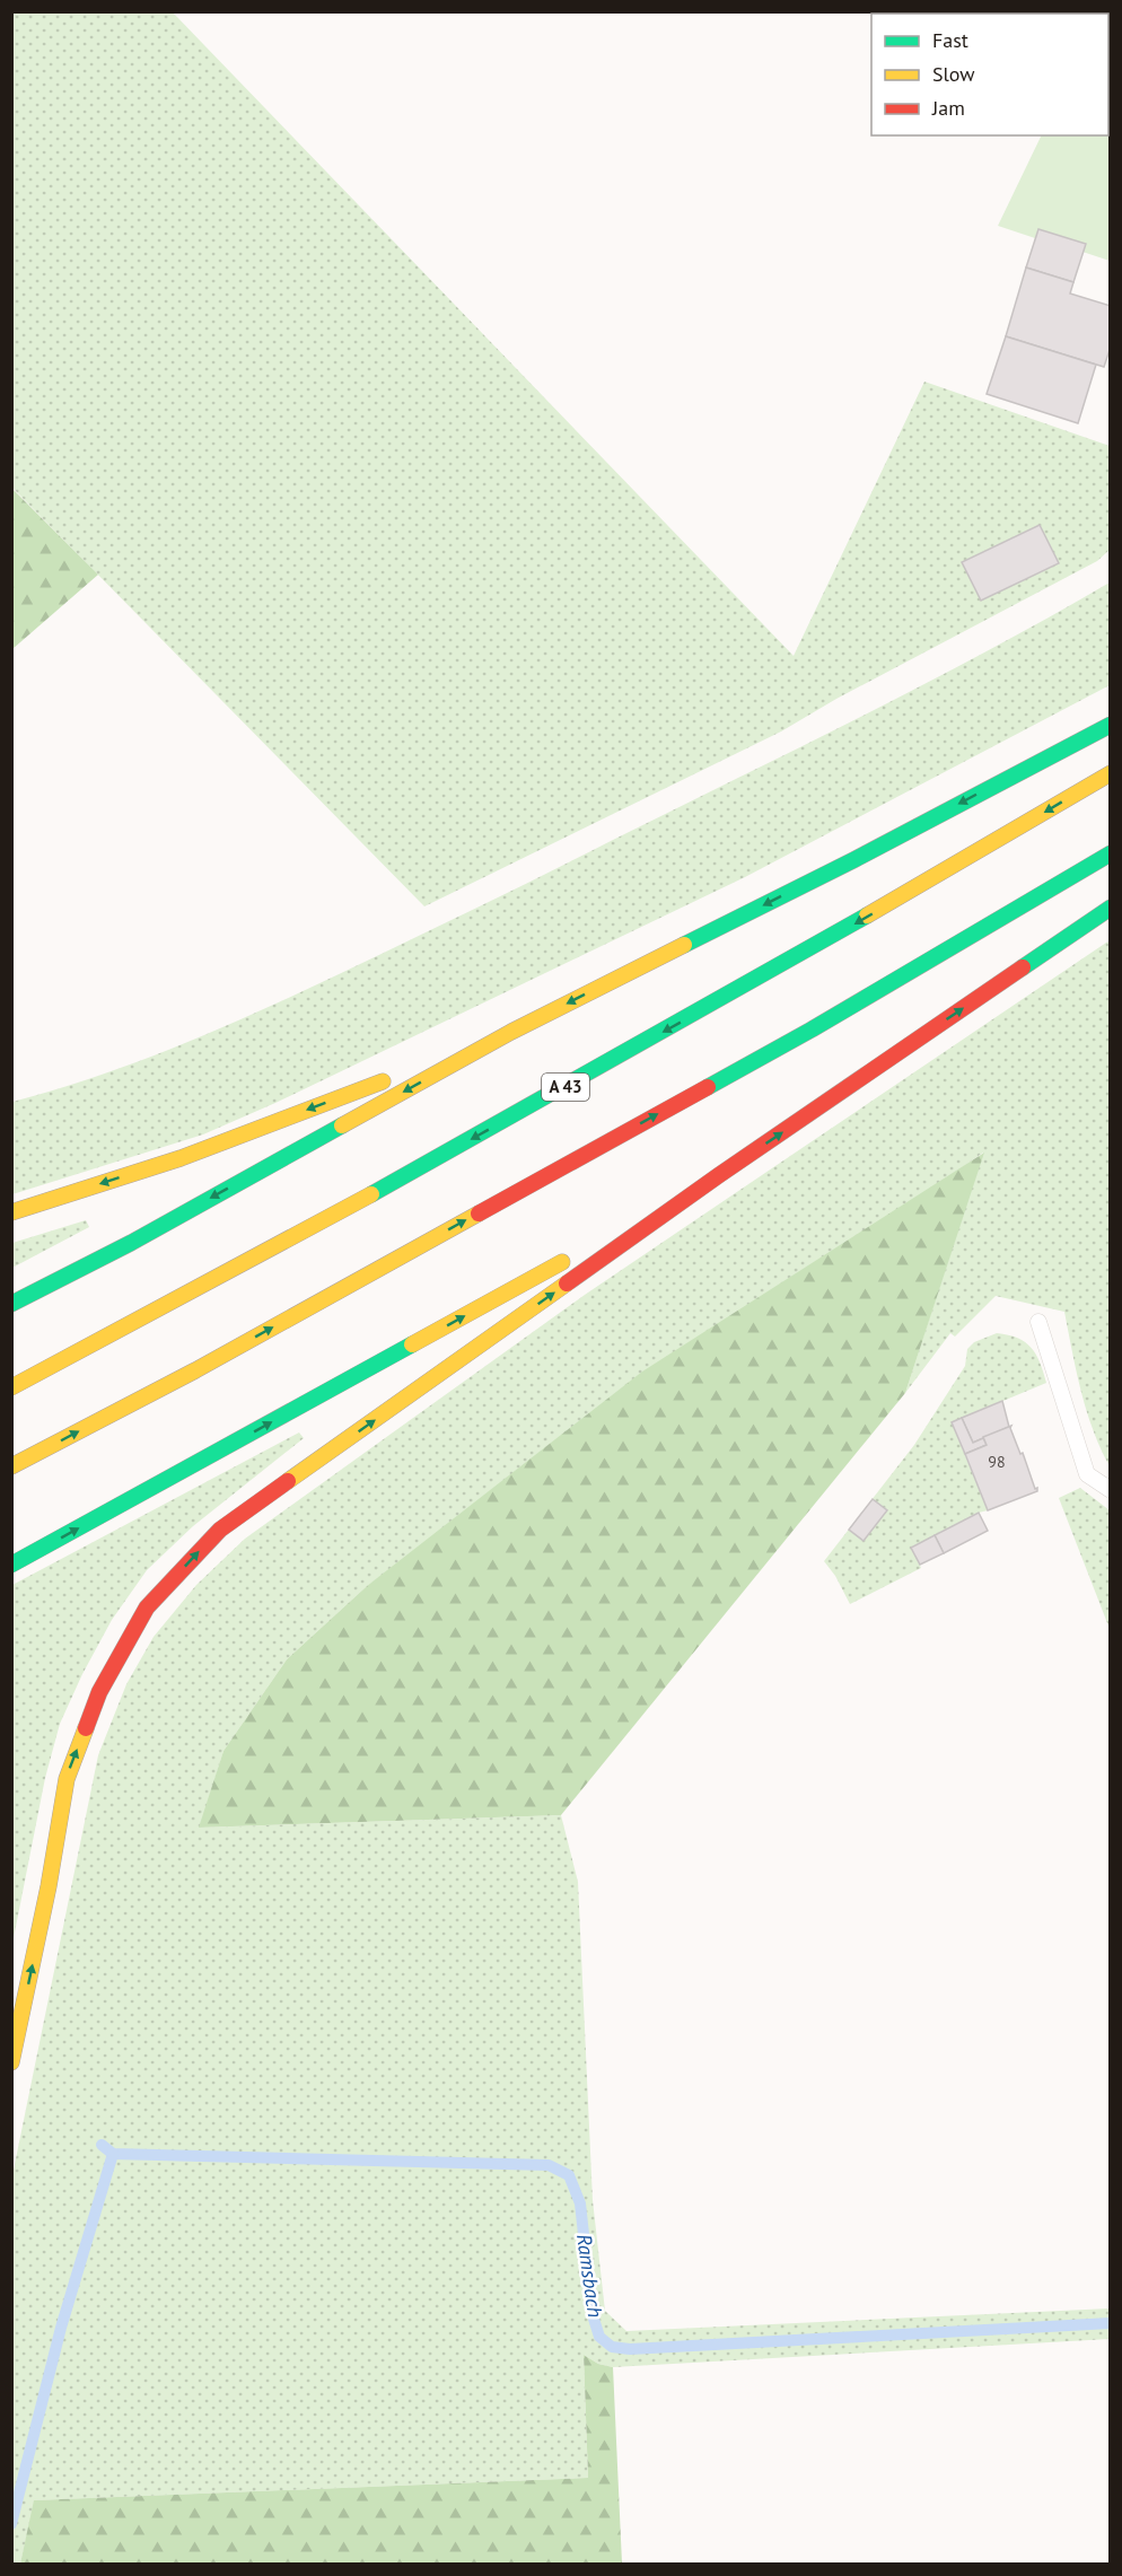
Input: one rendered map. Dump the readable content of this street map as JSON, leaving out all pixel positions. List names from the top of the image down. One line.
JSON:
{"streets":{"highway":["A 43"]},"water":["Ramsbach"],"house_numbers":["98"],"legend":["Fast","Slow","Jam"]}
